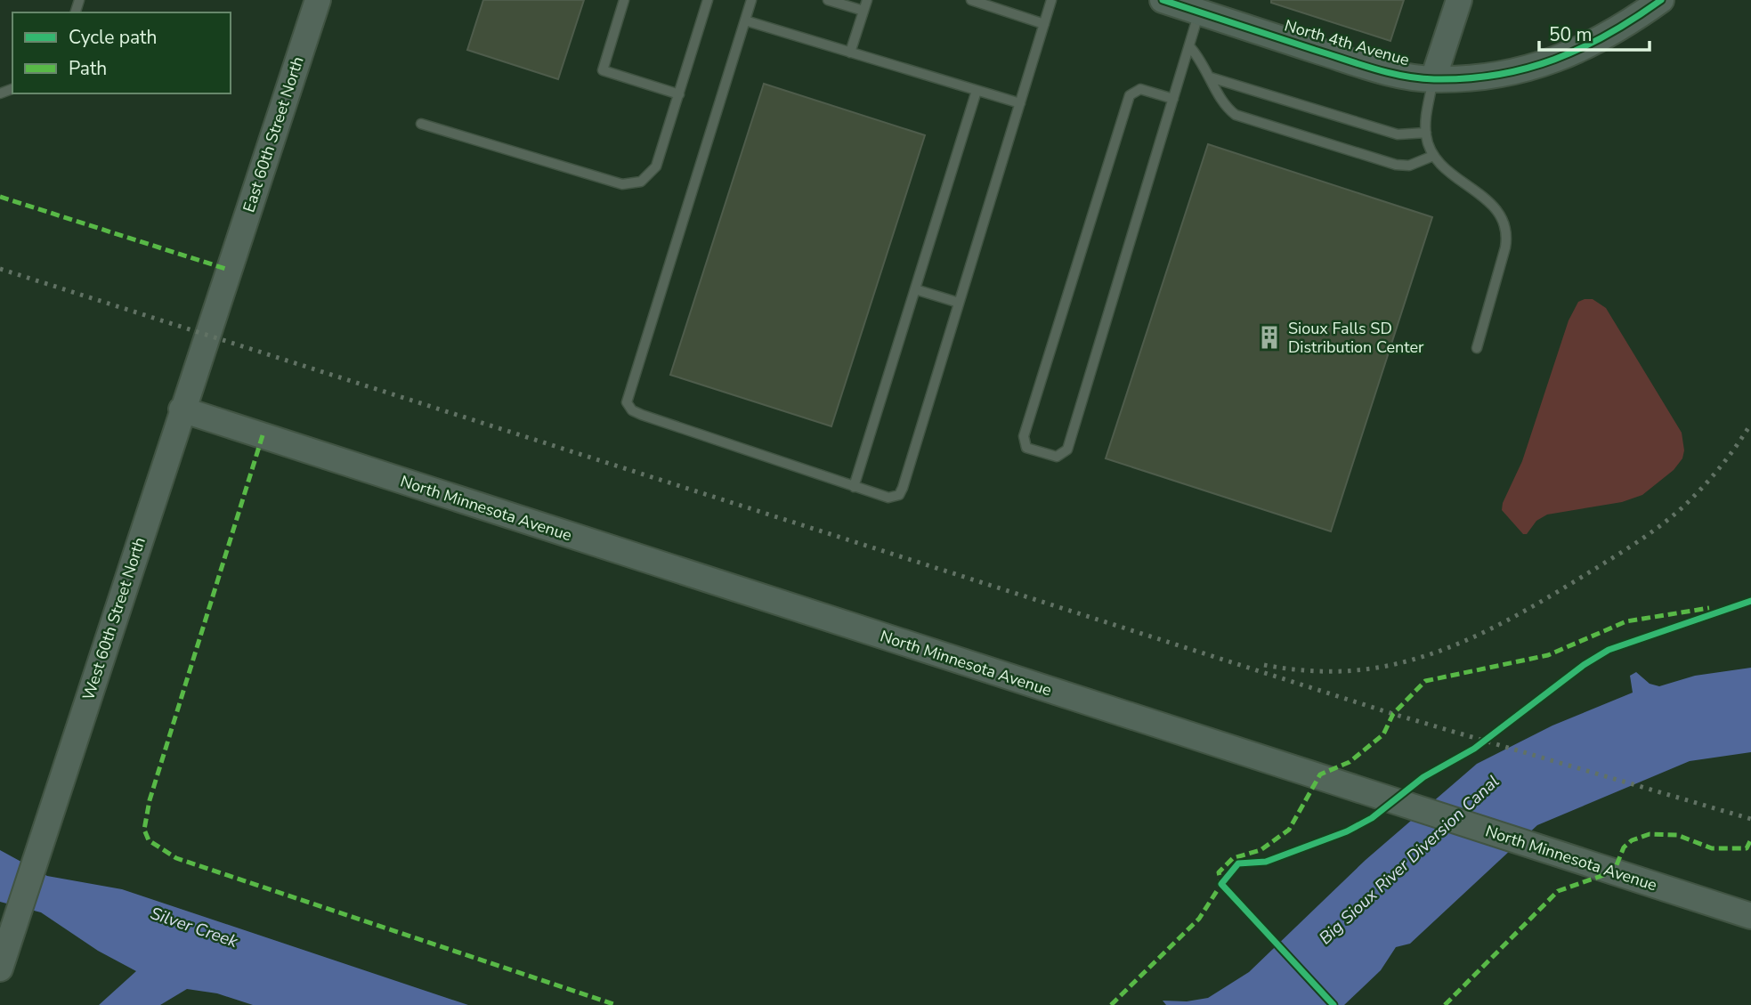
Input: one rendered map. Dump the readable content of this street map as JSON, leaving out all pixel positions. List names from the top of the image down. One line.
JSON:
{"streets":{"main road":["North 4th Avenue","East 60th Street North","North Minnesota Avenue","West 60th Street North"]},"crossings":[["East 60th Street North","West 60th Street North"],["North Minnesota Avenue","West 60th Street North"]],"water":["Big Sioux River Diversion Canal","Silver Creek"],"places":{"building":["Sioux Falls SD Distribution Center"]},"legend":["Cycle path","Path"],"scale_bar":"50 m"}
